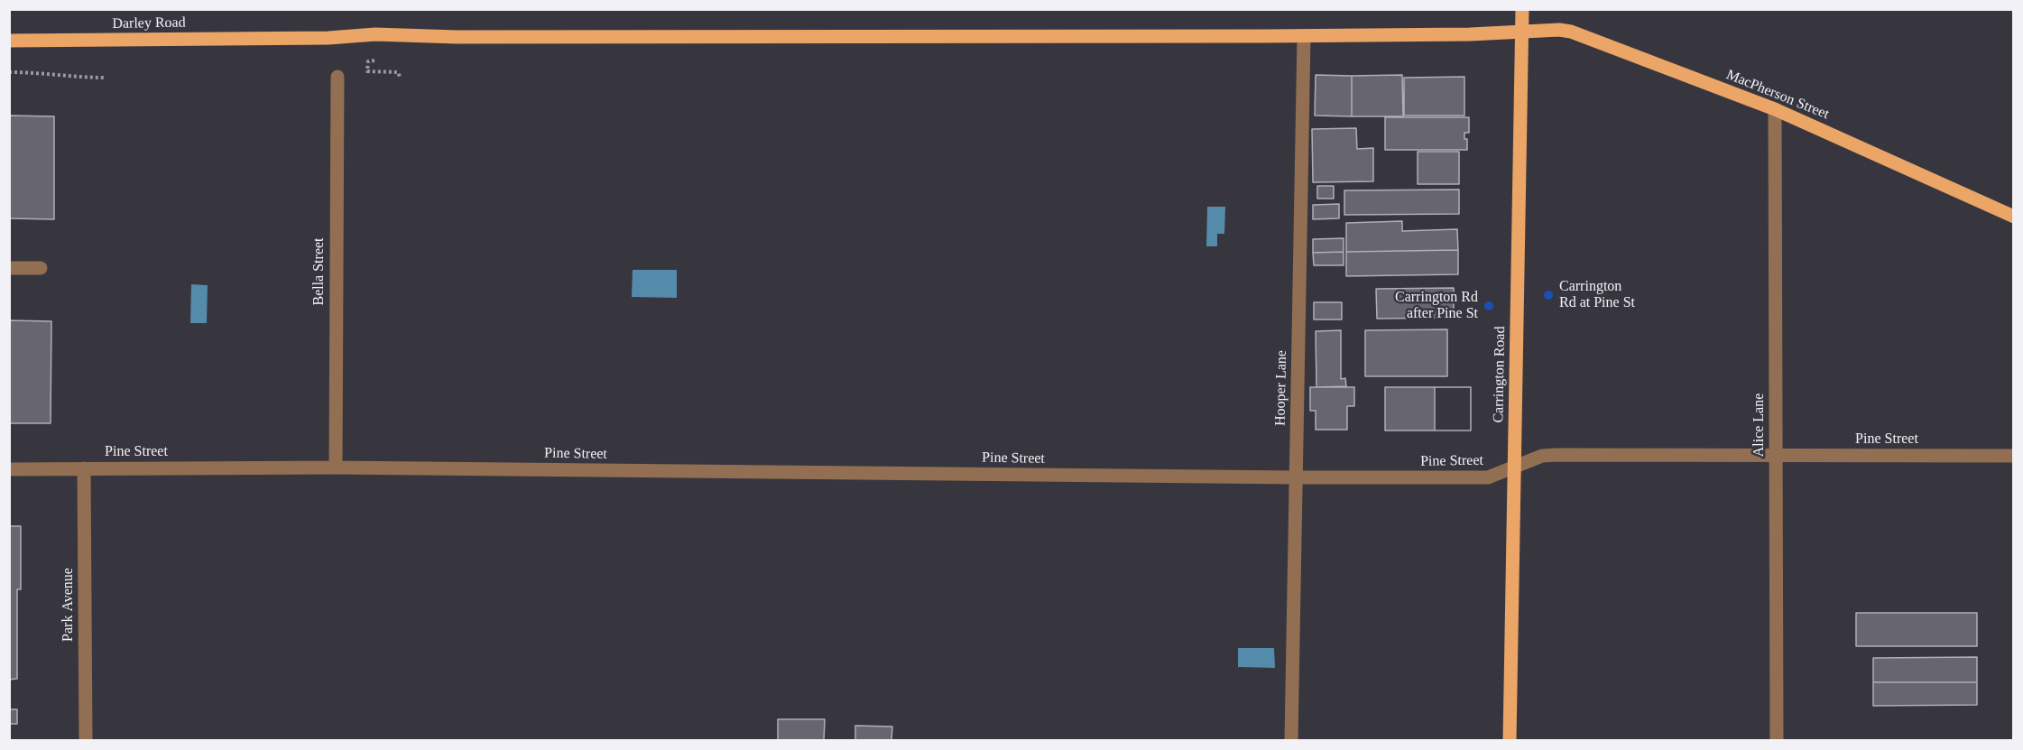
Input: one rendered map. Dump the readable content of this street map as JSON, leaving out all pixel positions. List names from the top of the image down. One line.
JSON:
{"streets":{"main road":["Darley Road","MacPherson Street","Carrington Road"],"street":["Bella Street","Hooper Lane","Alice Lane","Pine Street","Park Avenue"]},"crossings":[["Darley Road","MacPherson Street"],["Darley Road","Carrington Road"],["Darley Road","Hooper Lane"],["MacPherson Street","Carrington Road"],["MacPherson Street","Alice Lane"],["Bella Street","Pine Street"],["Carrington Road","Pine Street"],["Hooper Lane","Pine Street"],["Alice Lane","Pine Street"],["Pine Street","Park Avenue"]],"places":["Carrington Rd at Pine St","Carrington Rd after Pine St"]}
